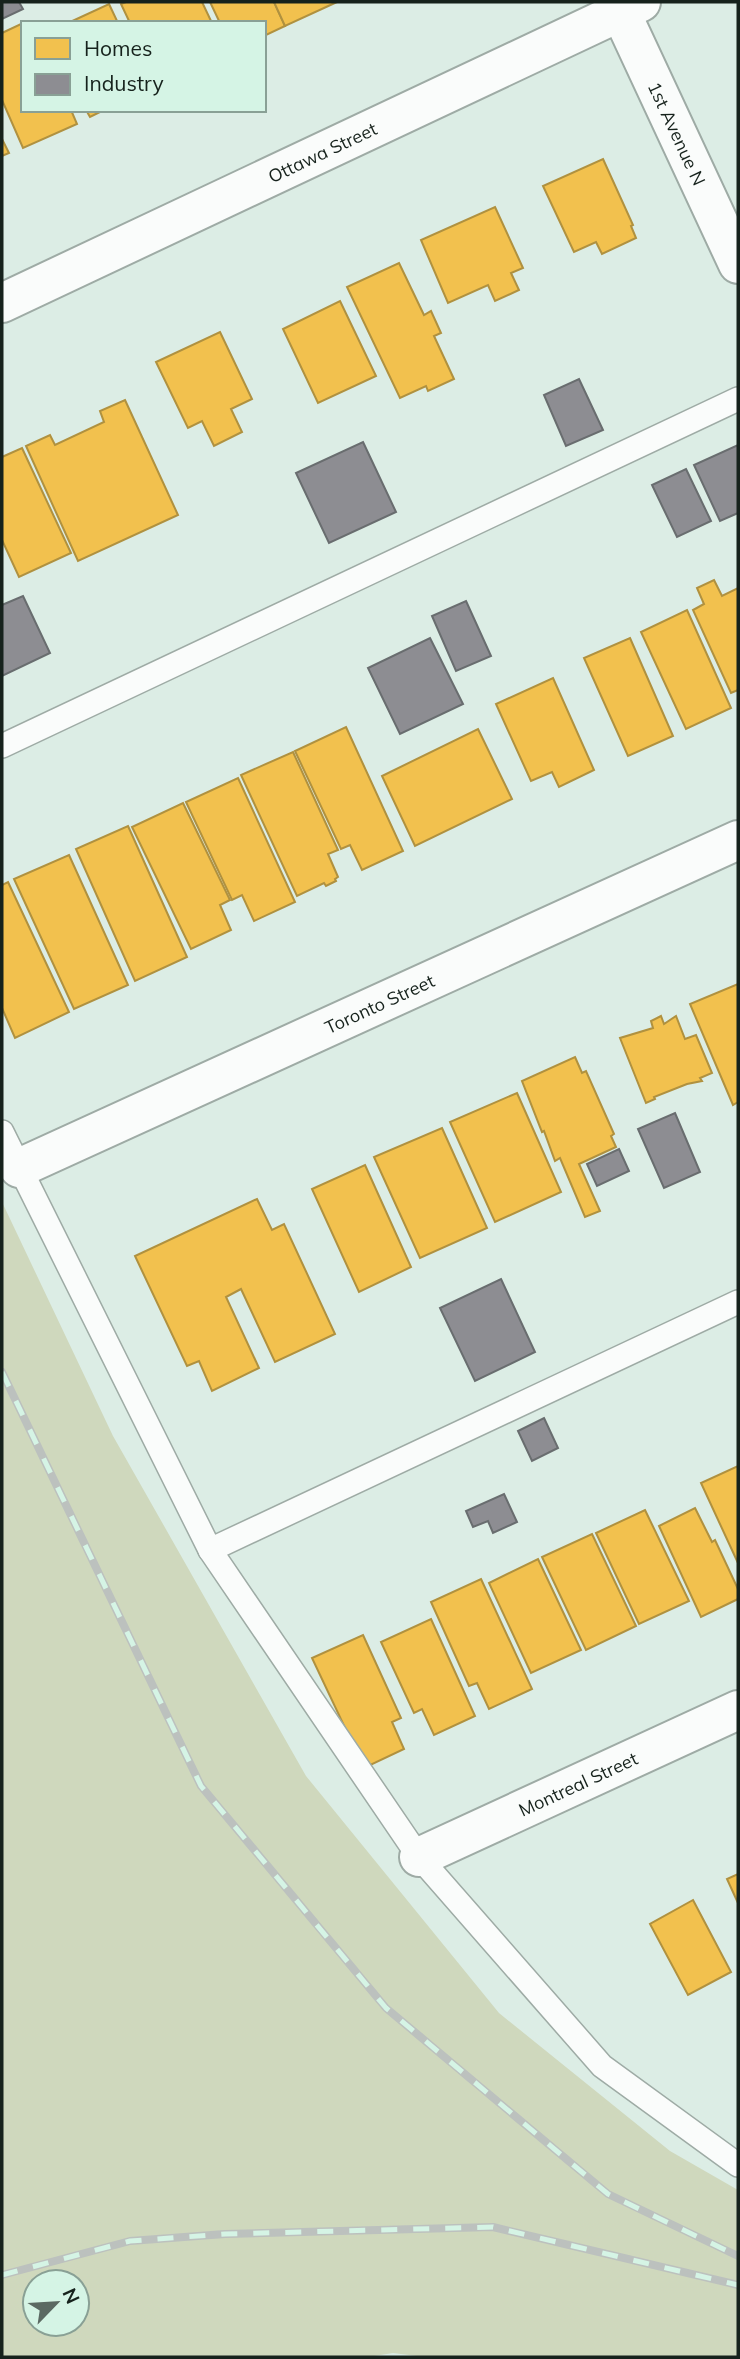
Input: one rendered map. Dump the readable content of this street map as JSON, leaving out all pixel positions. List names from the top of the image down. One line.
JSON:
{"streets":{"street":["1st Avenue N","Ottawa Street","Toronto Street","Montreal Street"]},"crossings":[["1st Avenue N","Ottawa Street"]],"legend":["Homes","Industry"],"north":"top right"}
